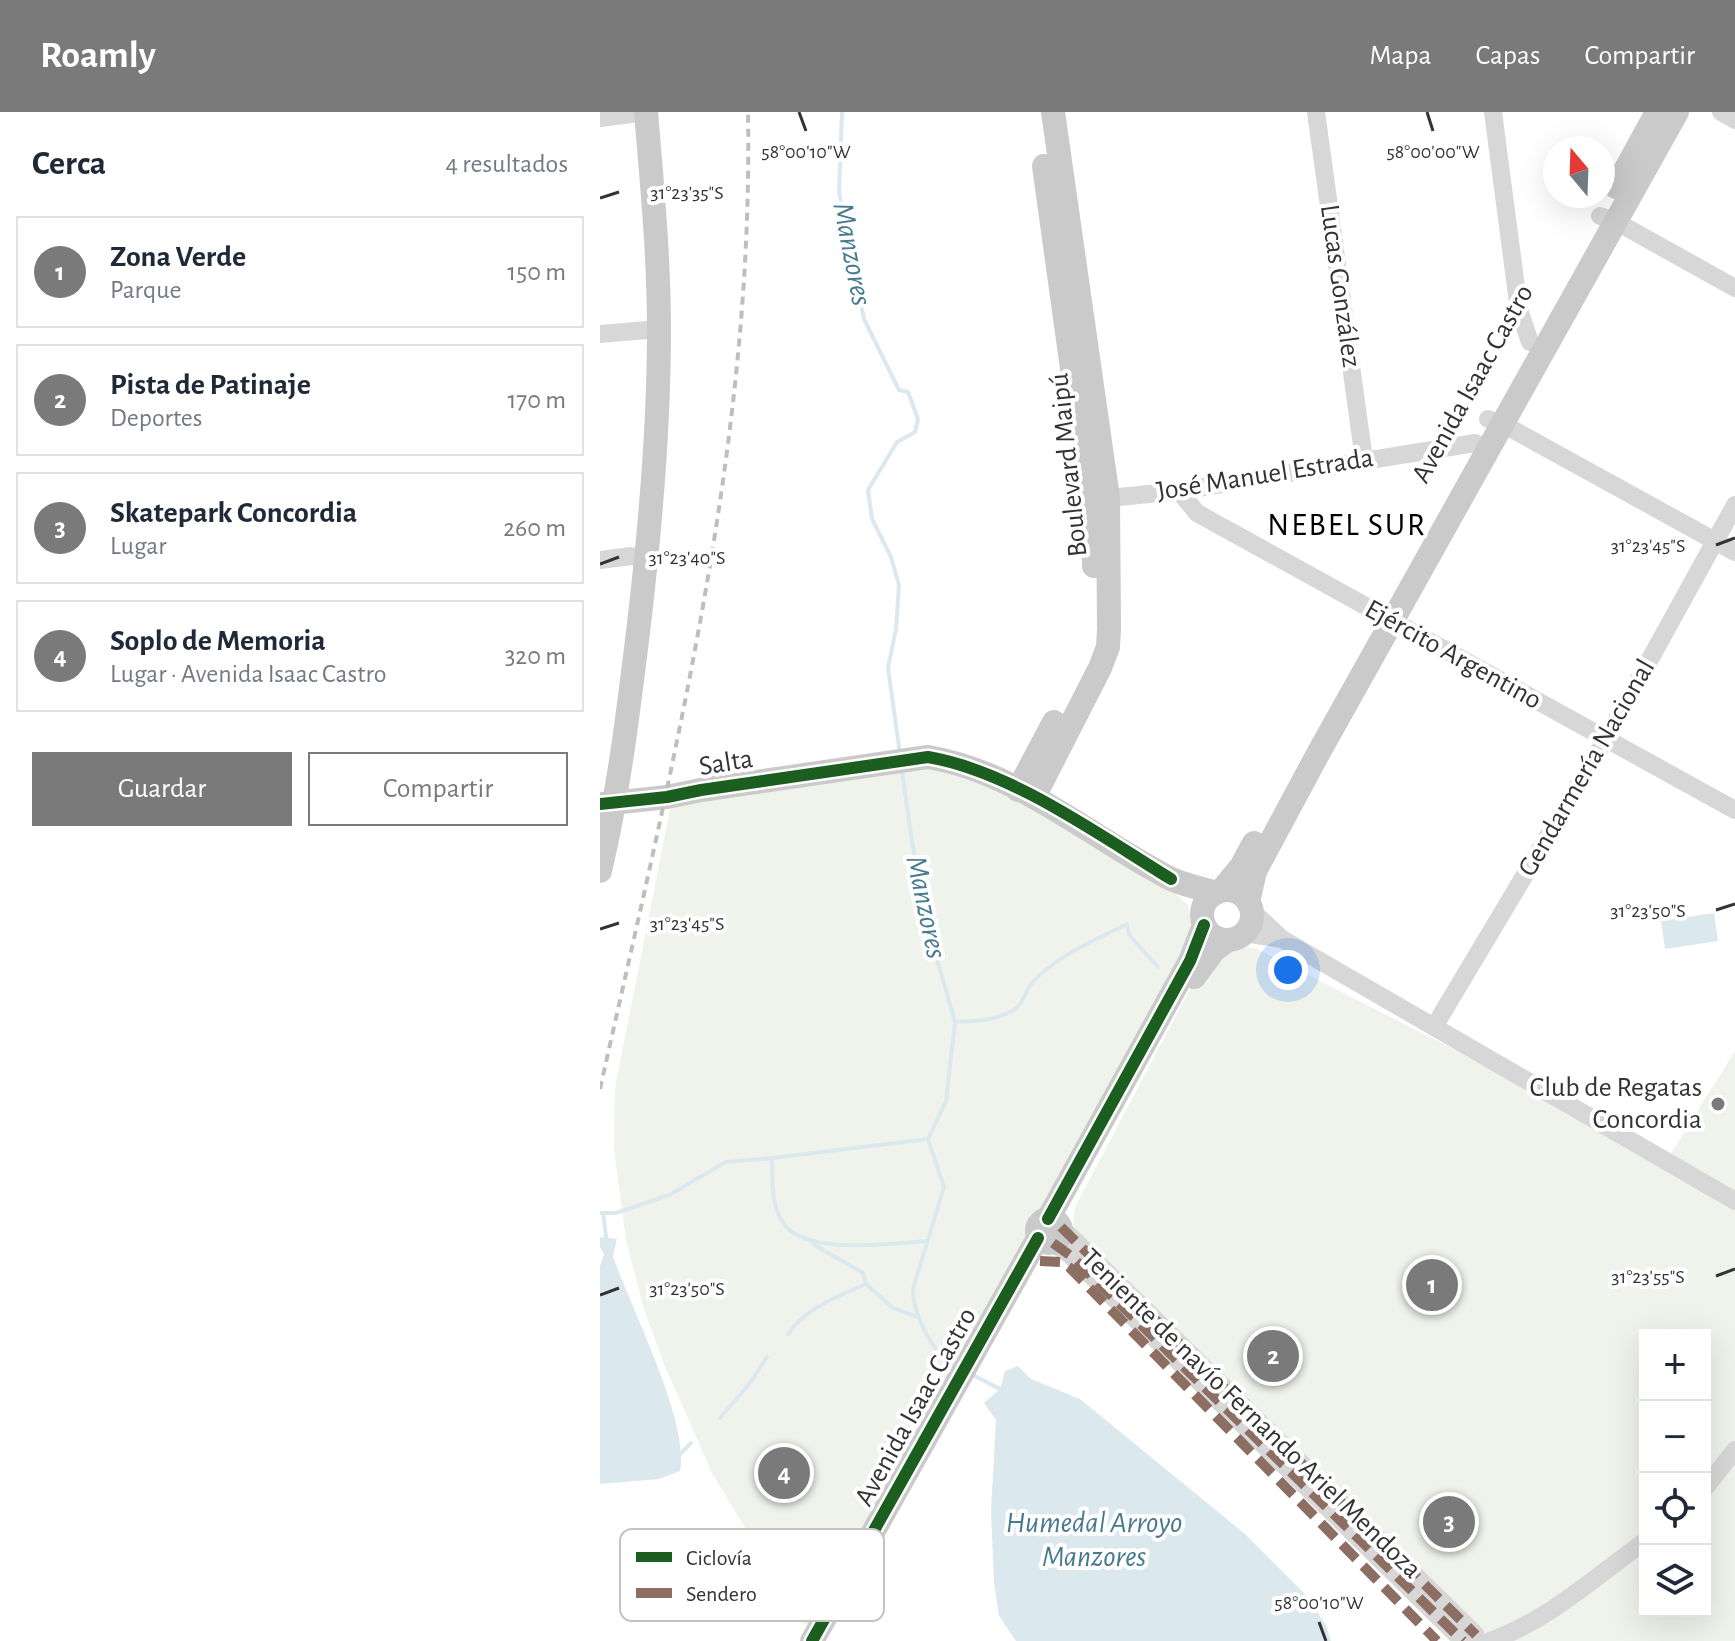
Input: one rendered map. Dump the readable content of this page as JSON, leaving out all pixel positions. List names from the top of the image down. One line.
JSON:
{"streets":{"main road":["Avenida Isaac Castro","Boulevard Maipú","Salta"],"street":["Lucas González","José Manuel Estrada","Ejército Argentino","Gendarmería Nacional","Teniente de navío Fernando Ariel Mendoza"]},"crossings":[["Lucas González","José Manuel Estrada"],["Avenida Isaac Castro","José Manuel Estrada"],["Avenida Isaac Castro","Ejército Argentino"],["Avenida Isaac Castro","Teniente de navío Fernando Ariel Mendoza"],["Boulevard Maipú","José Manuel Estrada"],["Boulevard Maipú","Salta"],["José Manuel Estrada","Ejército Argentino"],["Ejército Argentino","Gendarmería Nacional"]],"districts":["NEBEL SUR"],"water":["Manzores","Humedal Arroyo Manzores"],"places":["Club de Regatas Concordia"],"legend":["Ciclovía","Sendero"],"north":"top","page":{"header":"Roamly","nav":["Mapa","Capas","Compartir"],"heading":["Cerca","4 resultados"],"list":[{"mark":"1","name":"Zona Verde","note":"Parque","value":"150 m"},{"mark":"2","name":"Pista de Patinaje","note":"Deportes","value":"170 m"},{"mark":"3","name":"Skatepark Concordia","note":"Lugar","value":"260 m"},{"mark":"4","name":"Soplo de Memoria","note":"Lugar · Avenida Isaac Castro","value":"320 m"}],"buttons":["Guardar","Compartir"],"pins":["1","2","4","3"],"map_buttons":["+","−"]},"coordinates":["58°00'10\"W","58°00'00\"W","31°23'35\"S","31°23'45\"S","31°23'40\"S","31°23'50\"S","31°23'55\"S"]}
